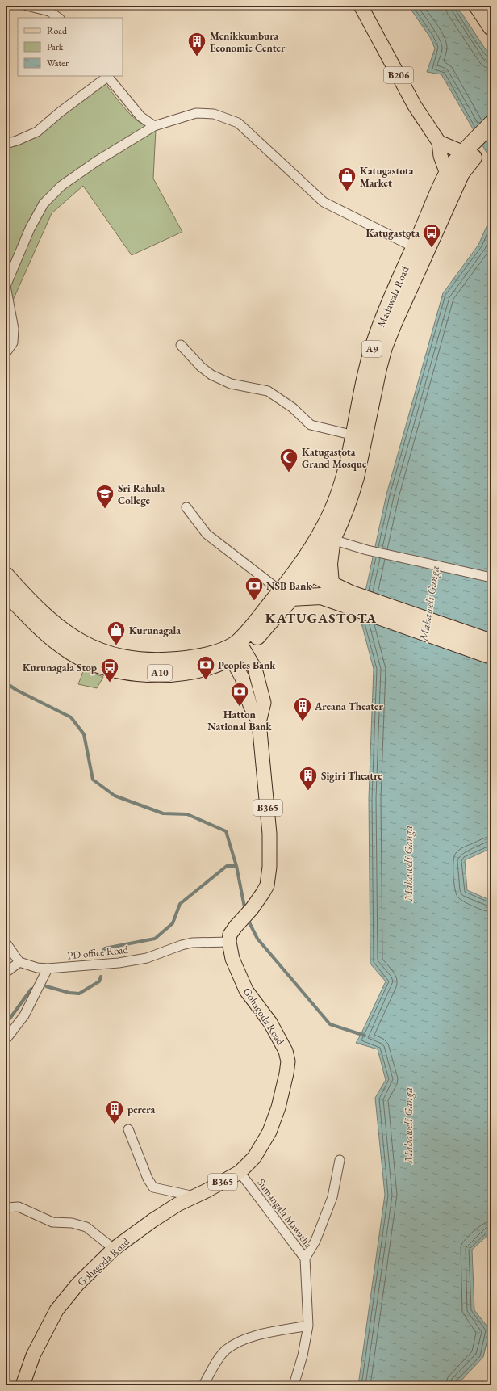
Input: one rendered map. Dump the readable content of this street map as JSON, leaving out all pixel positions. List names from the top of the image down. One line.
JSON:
{"streets":{"highway":["Madawala Road","A9","A10"],"main road":["B206","B365","Gohagoda Road"],"street":["PD office Road","Sumangala Mawatha"]},"crossings":[["B206","Madawala Road"],["Madawala Road","A10"],["A10","B365"],["B365","PD office Road"],["B365","Gohagoda Road"],["PD office Road","Gohagoda Road"],["Gohagoda Road","Sumangala Mawatha"]],"districts":["KATUGASTOTA"],"water":["Mahaweli Ganga"],"places":{"building":["Menikkumbura Economic Center","Areana Theater","Sigiri Theatre","perera"],"shop":["Katugastota Market","Kurunagala"],"bus stop":["Katugastota","Kurunagala Stop"],"mosque":["Katugastota Grand Mosque"],"school or university":["Sri Rahula College"],"bank":["NSB Bank","Peoples Bank","Hatton National Bank"]},"legend":["Road","Park","Water"]}
